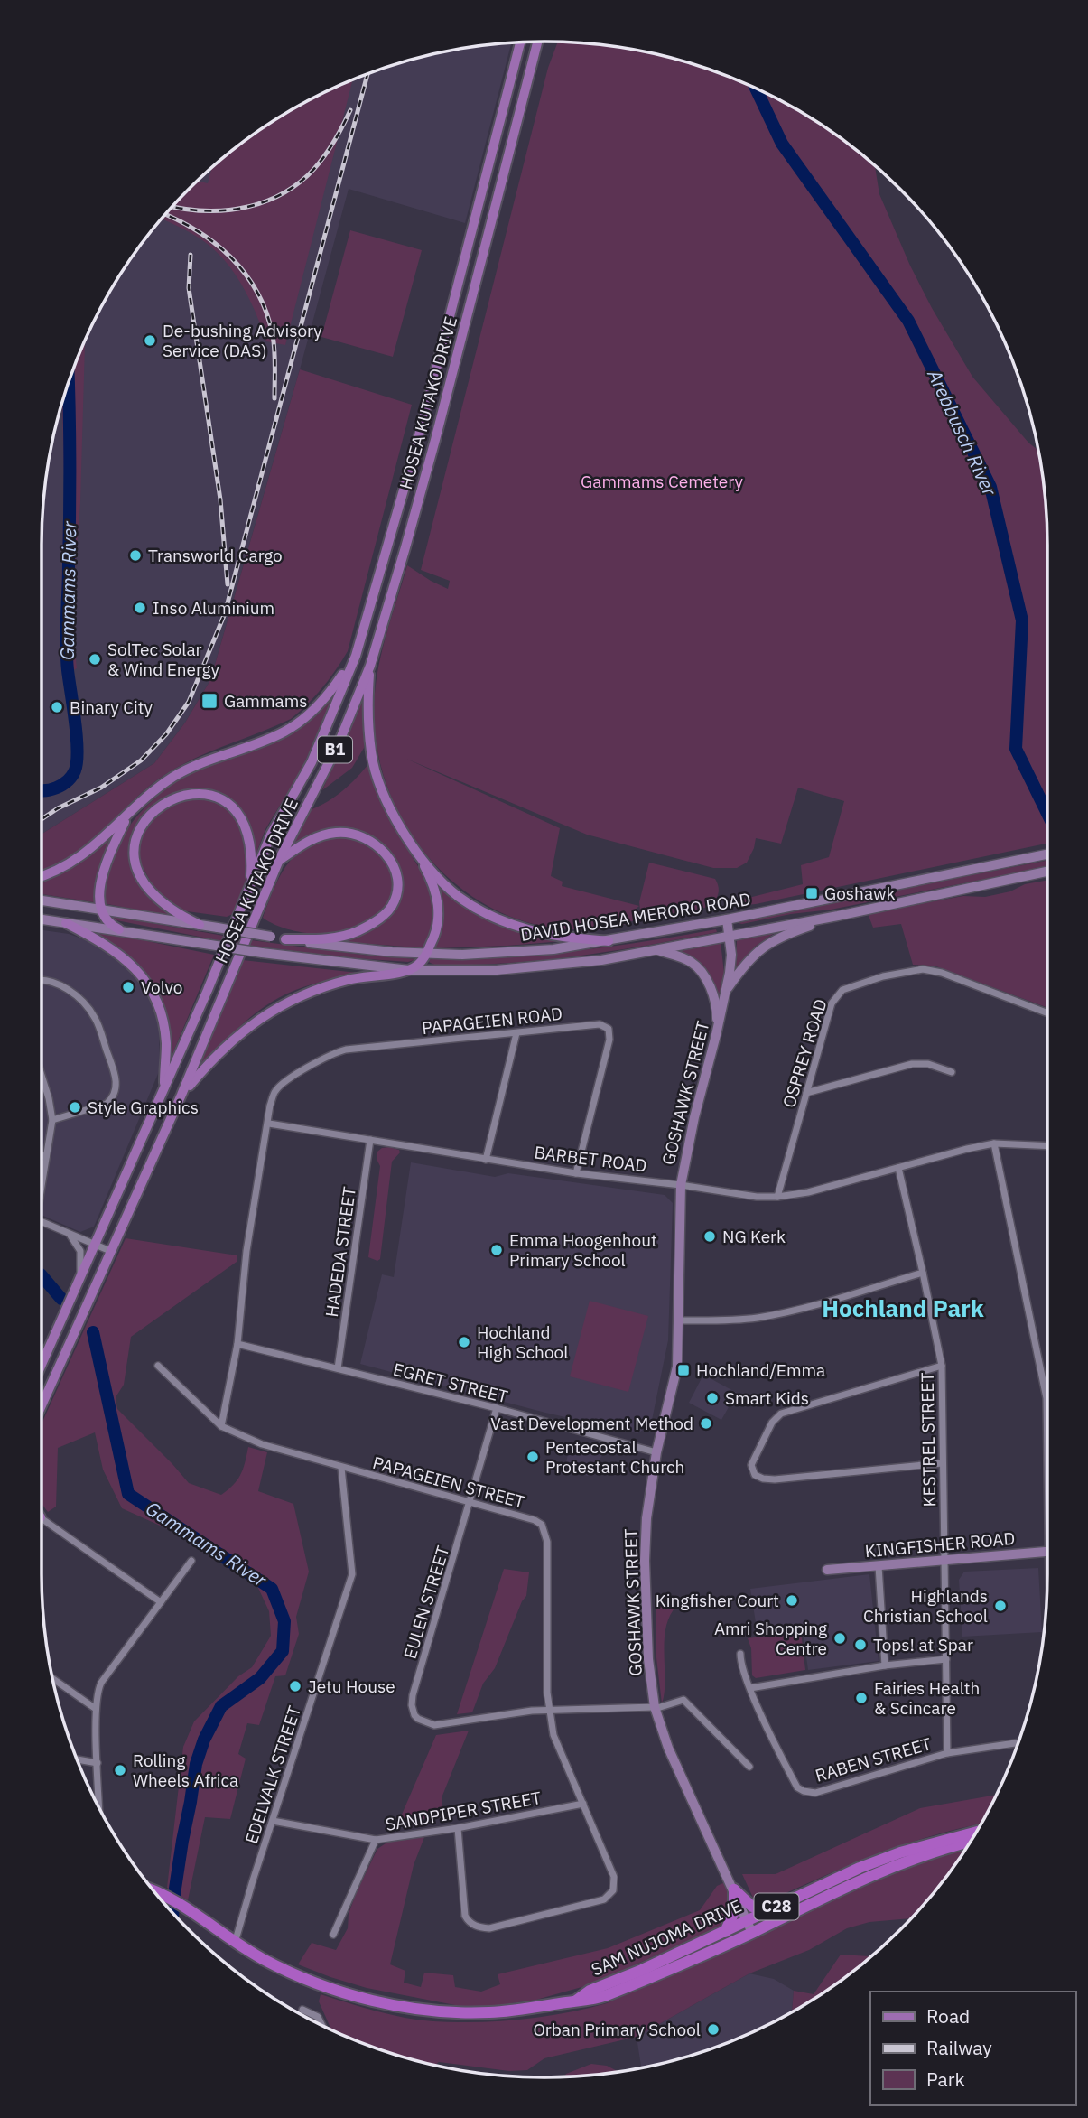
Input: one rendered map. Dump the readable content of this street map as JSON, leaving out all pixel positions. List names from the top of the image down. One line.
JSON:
{"streets":{"highway":["C28","SAM NUJOMA DRIVE"],"main road":["HOSEA KUTAKO DRIVE","B1","DAVID HOSEA MERORO ROAD","GOSHAWK STREET","KINGFISHER ROAD"],"street":["PAPAGEIEN ROAD","OSPREY ROAD","BARBET ROAD","HADEDA STREET","EGRET STREET","KESTREL STREET","PAPAGEIEN STREET","EULEN STREET","RABEN STREET","EDELVALK STREET","SANDPIPER STREET"]},"crossings":[["DAVID HOSEA MERORO ROAD","GOSHAWK STREET"],["PAPAGEIEN ROAD","BARBET ROAD"],["OSPREY ROAD","BARBET ROAD"],["GOSHAWK STREET","BARBET ROAD"],["GOSHAWK STREET","EGRET STREET"],["GOSHAWK STREET","EULEN STREET"],["GOSHAWK STREET","SAM NUJOMA DRIVE"],["BARBET ROAD","HADEDA STREET"],["BARBET ROAD","KESTREL STREET"],["HADEDA STREET","EGRET STREET"],["EGRET STREET","EULEN STREET"],["KESTREL STREET","KINGFISHER ROAD"],["KESTREL STREET","RABEN STREET"],["PAPAGEIEN STREET","EULEN STREET"],["PAPAGEIEN STREET","EDELVALK STREET"],["PAPAGEIEN STREET","SANDPIPER STREET"],["EDELVALK STREET","SANDPIPER STREET"],["EDELVALK STREET","SAM NUJOMA DRIVE"]],"districts":["Hochland Park"],"water":["Arebbusch River","Gammams River"],"parks":["Gammams Cemetery"],"places":{"other":["De-bushing Advisory Service (DAS)","Transworld Cargo","Inso Aluminium","SolTec Solar & Wind Energy","Binary City","Volvo","Style Graphics","NG Kerk","Emma Hoogenhout Primary School","Hochland High School","Smart Kids","Vast Development Method","Pentecostal Protestant Church","Kingfisher Court","Highlands Christian School","Amri Shopping Centre","Tops! at Spar","Jetu House","Fairies Health & Scincare","Rolling Wheels Africa","Orban Primary School"],"transit":["Gammams","Goshawk","Hochland/Emma"]},"legend":["Road","Railway","Park"]}
